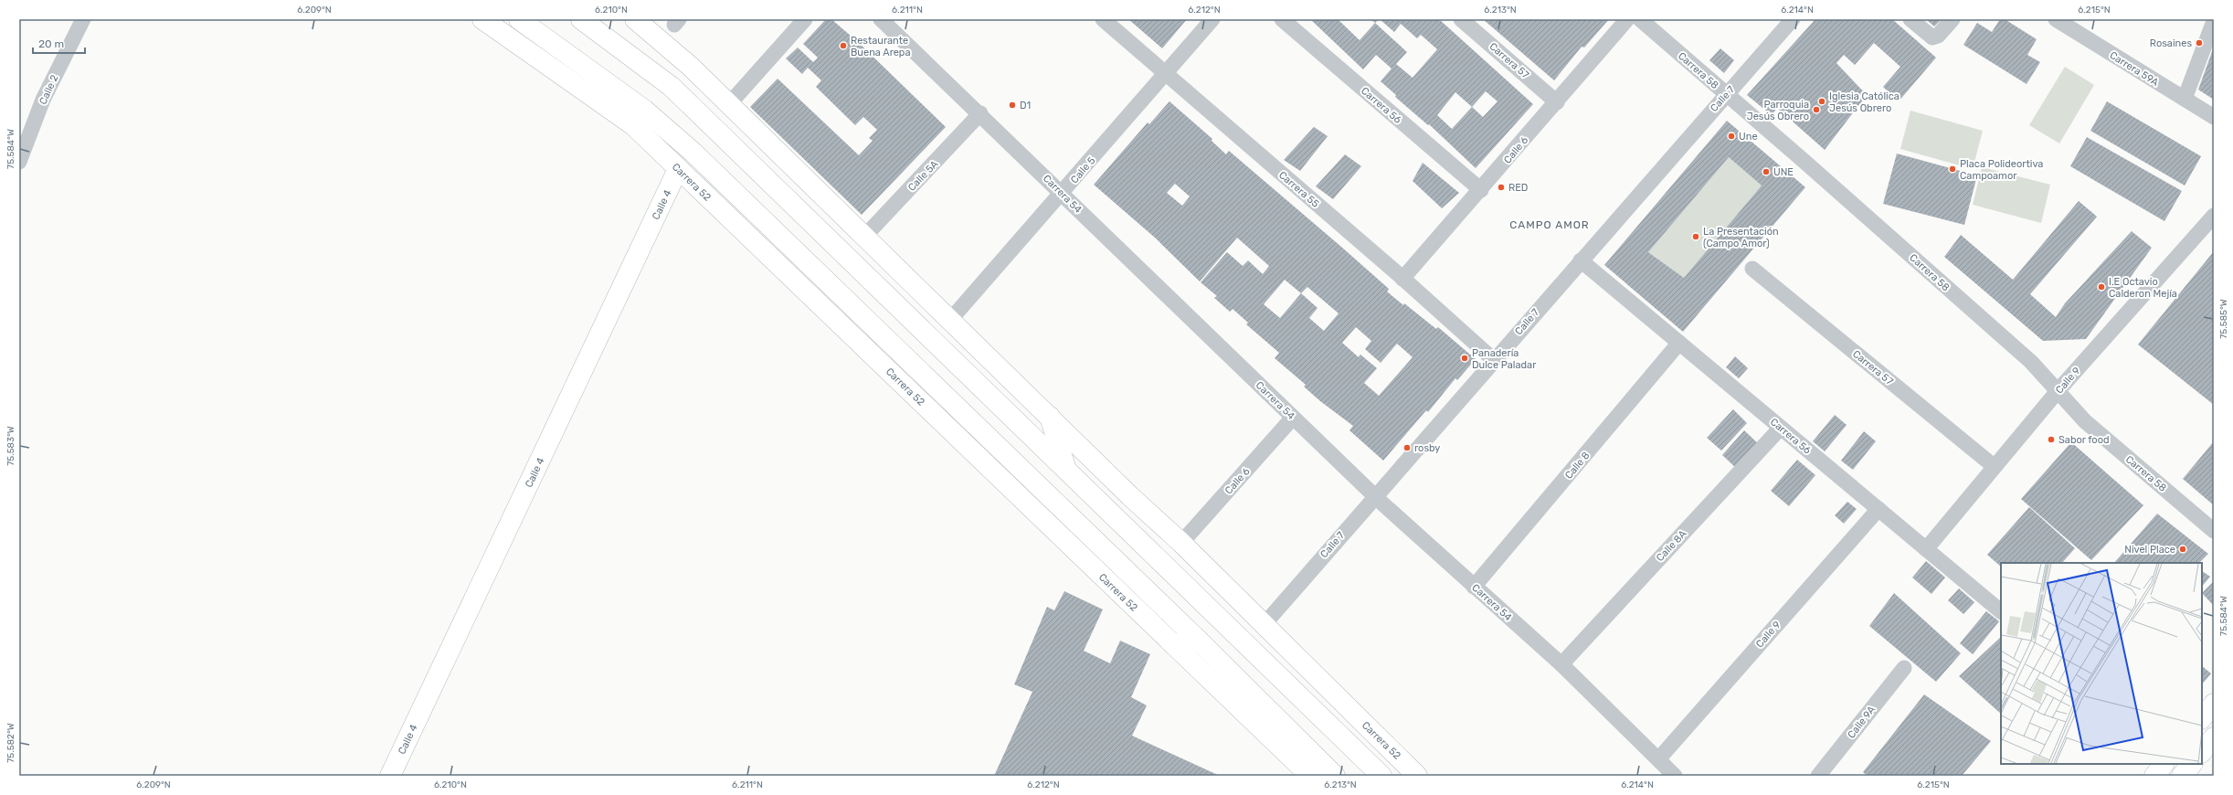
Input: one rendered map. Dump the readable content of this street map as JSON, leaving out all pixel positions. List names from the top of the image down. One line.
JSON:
{"streets":{"street":["Carrera 57","Carrera 59A","Carrera 58","Calle 2","Calle 7","Carrera 56","Calle 6","Calle 5","Calle 5A","Carrera 52","Carrera 55","Carrera 54","Calle 4","Calle 9","Calle 8","Calle 8A","Calle 9A"]},"crossings":[["Carrera 57","Calle 6"],["Carrera 57","Calle 9"],["Carrera 58","Calle 7"],["Carrera 58","Calle 9"],["Calle 7","Carrera 56"],["Calle 7","Carrera 52"],["Calle 7","Carrera 55"],["Calle 7","Carrera 54"],["Carrera 56","Calle 6"],["Carrera 56","Calle 9"],["Carrera 56","Calle 8"],["Carrera 56","Calle 8A"],["Calle 6","Carrera 52"],["Calle 6","Carrera 55"],["Calle 6","Carrera 54"],["Calle 5","Carrera 52"],["Calle 5","Carrera 55"],["Calle 5","Carrera 54"],["Calle 5A","Carrera 52"],["Calle 5A","Carrera 54"],["Carrera 52","Calle 4"],["Carrera 54","Calle 9"],["Carrera 54","Calle 8"],["Carrera 54","Calle 8A"]],"districts":["CAMPO AMOR"],"places":["Rosaines","Restaurante Buena Arepa","Iglesia Católica Jesús Obrero","D1","Parroquia Jesús Obrero","Une","Placa Polideortiva Campoamor","UNE","RED","La Presentación (Campo Amor)","I.E Octavio Calderon Mejía","Panadería Dulce Paladar","Sabor food","rosby","Nivel Place"],"scale_bar":"20 m","coordinates":["6.209°N","6.210°N","6.211°N","6.212°N","6.213°N","6.214°N","6.215°N","75.584°W","75.585°W","75.583°W","75.582°W"]}
